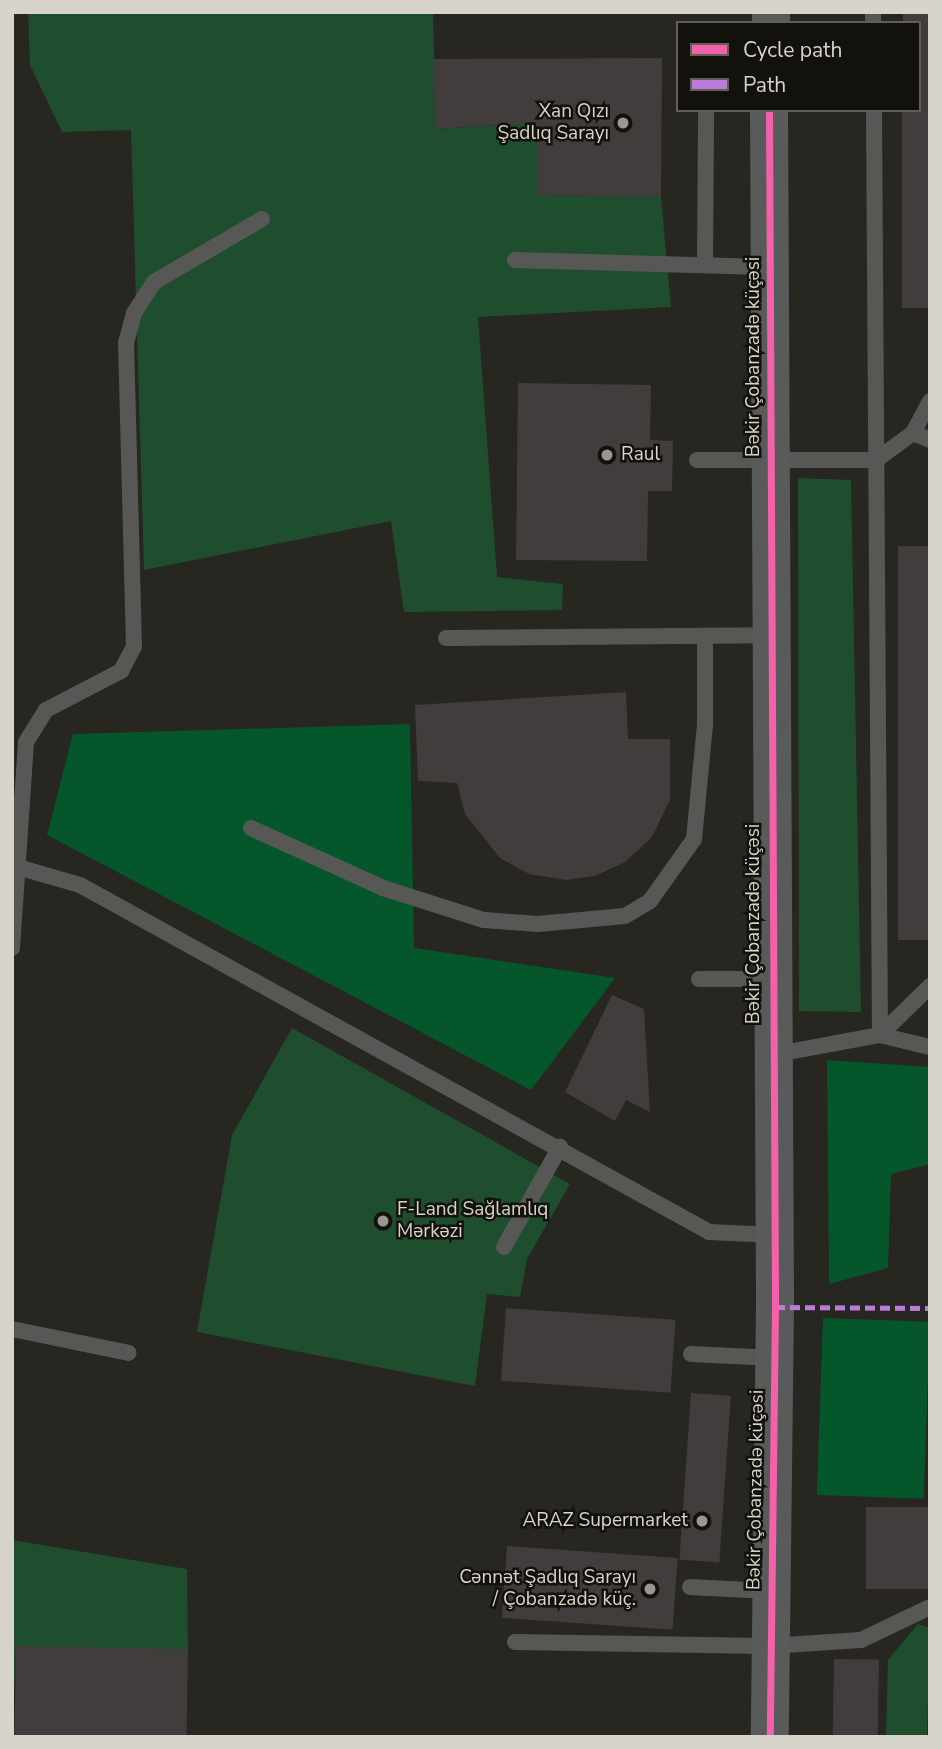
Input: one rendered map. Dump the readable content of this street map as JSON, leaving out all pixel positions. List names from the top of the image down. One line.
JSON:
{"streets":{"street":["Bəkir Çobanzadə küçəsi"]},"places":["Xan Qızı Şadlıq Sarayı","Raul","F-Land Sağlamlıq Mərkəzi","ARAZ Supermarket","Cənnət Şadlıq Sarayı / Çobanzadə küç."],"legend":["Cycle path","Path"]}
